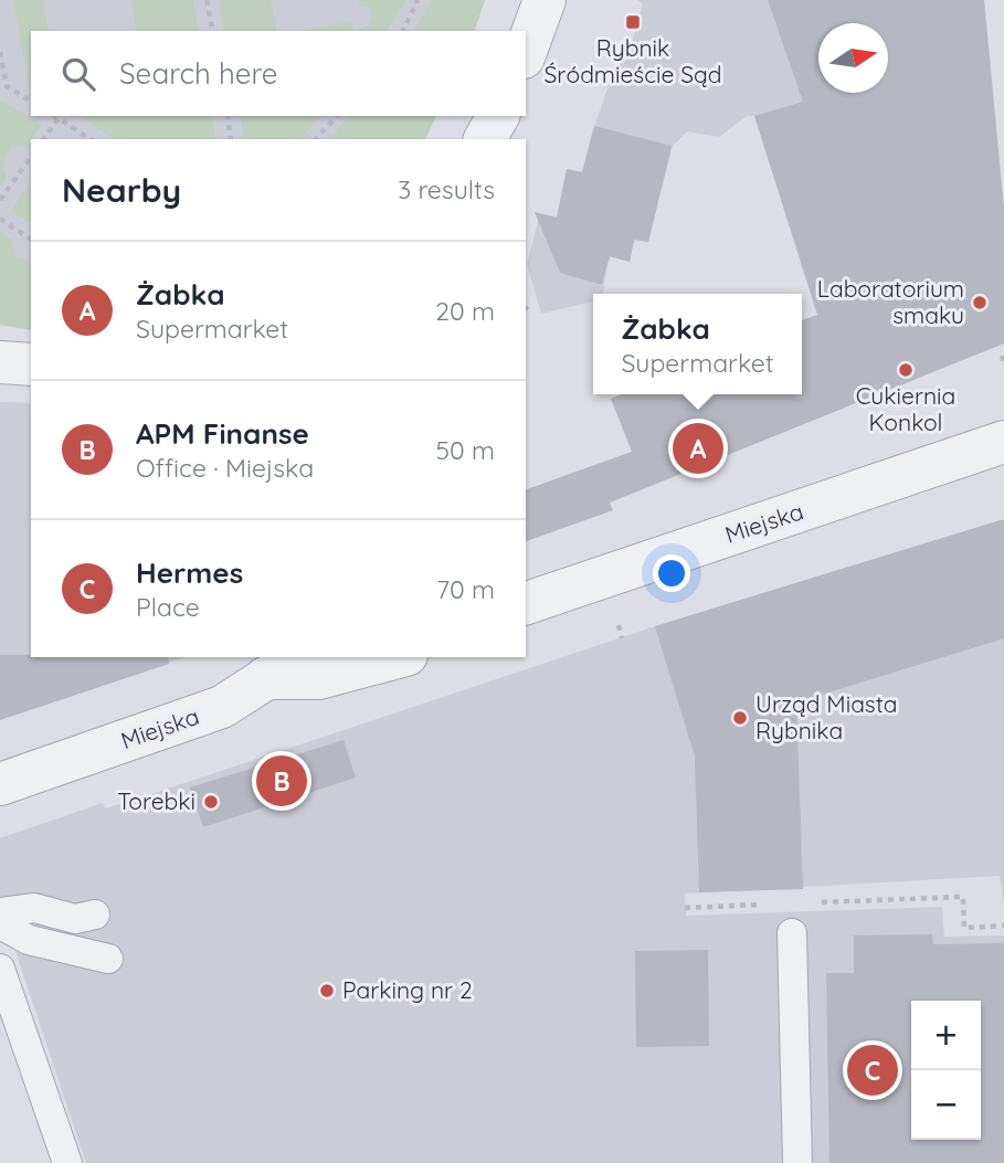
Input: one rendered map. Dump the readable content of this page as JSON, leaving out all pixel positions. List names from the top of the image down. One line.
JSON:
{"streets":{"street":["Miejska"]},"places":{"transit":["Rybnik Śródmieście Sąd"],"other":["Laboratorium smaku","Cukiernia Konkol","Urząd Miasta Rybnika","Torebki","Parking nr 2"]},"north":"right","page":{"search":"Search here","heading":["Nearby","3 results"],"list":[{"mark":"A","name":"Żabka","note":"Supermarket","value":"20 m"},{"mark":"B","name":"APM Finanse","note":"Office · Miejska","value":"50 m"},{"mark":"C","name":"Hermes","note":"Place","value":"70 m"}],"popup":["Żabka","Supermarket"],"pins":["A","B","C"],"map_buttons":["+","−"]}}
